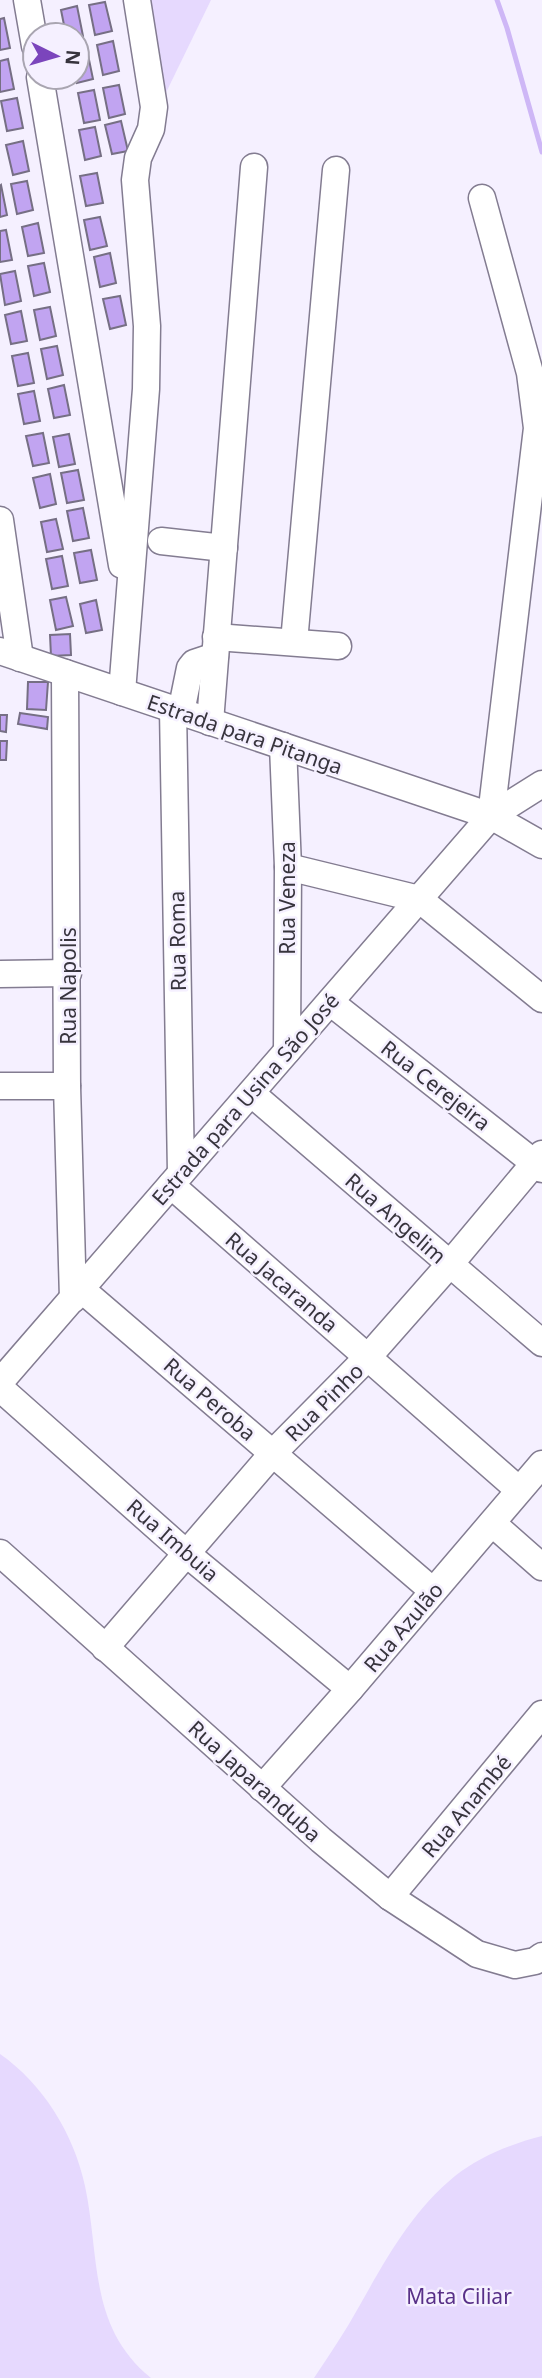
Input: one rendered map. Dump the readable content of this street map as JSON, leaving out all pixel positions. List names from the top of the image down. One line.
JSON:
{"streets":{"street":["Estrada para Pitanga","Rua Veneza","Rua Roma","Rua Napolis","Rua Cerejeira","Estrada para Usina São José","Rua Angelim","Rua Jacaranda","Rua Peroba","Rua Pinho","Rua Imbuia","Rua Azulão","Rua Japaranduba","Rua Anambé"]},"crossings":[["Estrada para Pitanga","Rua Veneza"],["Estrada para Pitanga","Rua Roma"],["Estrada para Pitanga","Rua Napolis"],["Estrada para Pitanga","Estrada para Usina São José"],["Rua Veneza","Estrada para Usina São José"],["Rua Roma","Estrada para Usina São José"],["Rua Roma","Rua Jacaranda"],["Rua Napolis","Estrada para Usina São José"],["Rua Napolis","Rua Peroba"],["Rua Cerejeira","Estrada para Usina São José"],["Rua Cerejeira","Rua Pinho"],["Estrada para Usina São José","Rua Angelim"],["Estrada para Usina São José","Rua Jacaranda"],["Estrada para Usina São José","Rua Peroba"],["Estrada para Usina São José","Rua Imbuia"],["Rua Angelim","Rua Pinho"],["Rua Jacaranda","Rua Pinho"],["Rua Jacaranda","Rua Azulão"],["Rua Peroba","Rua Pinho"],["Rua Peroba","Rua Azulão"],["Rua Pinho","Rua Imbuia"],["Rua Pinho","Rua Japaranduba"],["Rua Imbuia","Rua Azulão"],["Rua Azulão","Rua Japaranduba"],["Rua Japaranduba","Rua Anambé"]],"parks":["Mata Ciliar"],"north":"right"}
